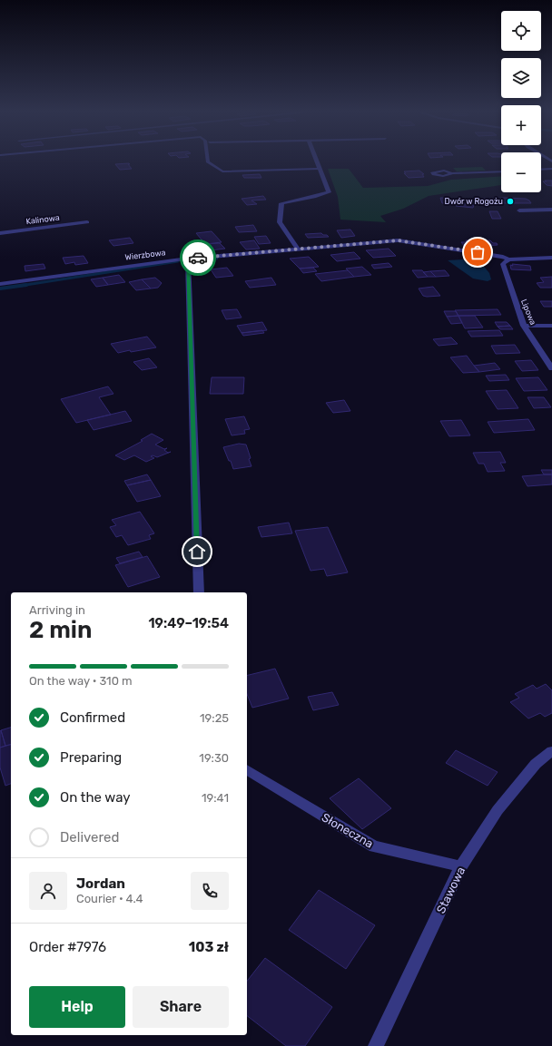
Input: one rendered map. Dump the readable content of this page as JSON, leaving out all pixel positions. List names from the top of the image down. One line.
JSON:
{"streets":{"street":["Kalinowa","Wierzbowa","Lipowa","Słoneczna","Stawowa"]},"crossings":[["Wierzbowa","Lipowa"],["Słoneczna","Stawowa"]],"places":["Dwór w Rogożu"],"page":{"map_buttons":["+","−"],"heading":["2 min","Arriving in","19:49–19:54"],"panel":["Jordan","Courier · 4.4","Order #7976","103 zł"],"bar":"On the way · 310 m","list":[["Confirmed","19:25"],["Preparing","19:30"],["On the way","19:41"],"Delivered"],"buttons":["Help","Share"]}}
